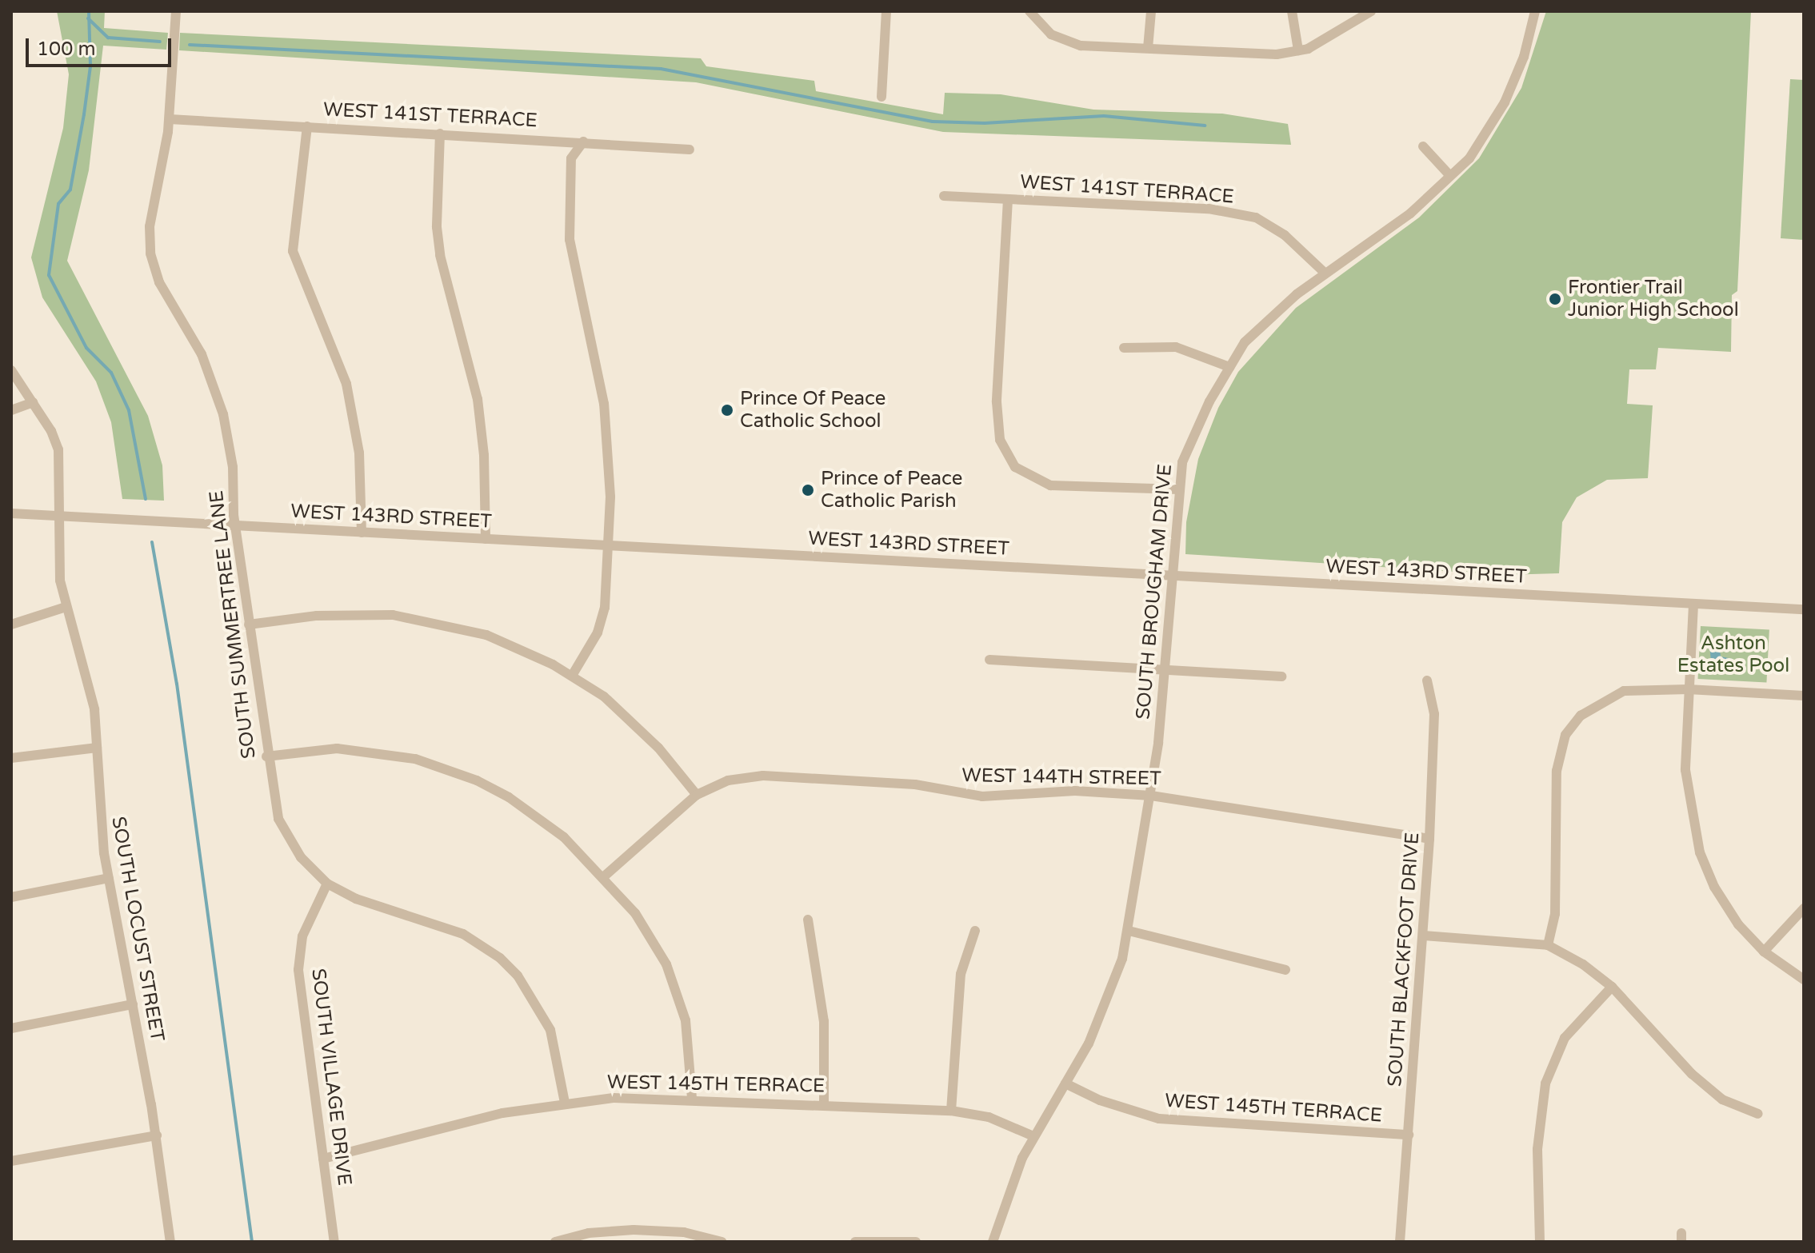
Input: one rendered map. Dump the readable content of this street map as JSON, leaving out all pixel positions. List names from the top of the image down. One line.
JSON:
{"streets":{"street":["WEST 141ST TERRACE","WEST 143RD STREET","SOUTH BROUGHAM DRIVE","SOUTH SUMMERTREE LANE","WEST 144TH STREET","SOUTH LOCUST STREET","SOUTH BLACKFOOT DRIVE","SOUTH VILLAGE DRIVE","WEST 145TH TERRACE"]},"crossings":[["WEST 141ST TERRACE","SOUTH BROUGHAM DRIVE"],["WEST 141ST TERRACE","SOUTH SUMMERTREE LANE"],["WEST 143RD STREET","SOUTH BROUGHAM DRIVE"],["WEST 143RD STREET","SOUTH SUMMERTREE LANE"],["WEST 143RD STREET","SOUTH LOCUST STREET"],["SOUTH BROUGHAM DRIVE","WEST 144TH STREET"],["SOUTH BROUGHAM DRIVE","WEST 145TH TERRACE"],["SOUTH SUMMERTREE LANE","SOUTH VILLAGE DRIVE"],["SOUTH SUMMERTREE LANE","WEST 145TH TERRACE"],["WEST 144TH STREET","SOUTH BLACKFOOT DRIVE"],["SOUTH BLACKFOOT DRIVE","WEST 145TH TERRACE"],["SOUTH VILLAGE DRIVE","WEST 145TH TERRACE"]],"parks":["Ashton Estates Pool"],"places":["Frontier Trail Junior High School","Prince Of Peace Catholic School","Prince of Peace Catholic Parish"],"scale_bar":"100 m"}
